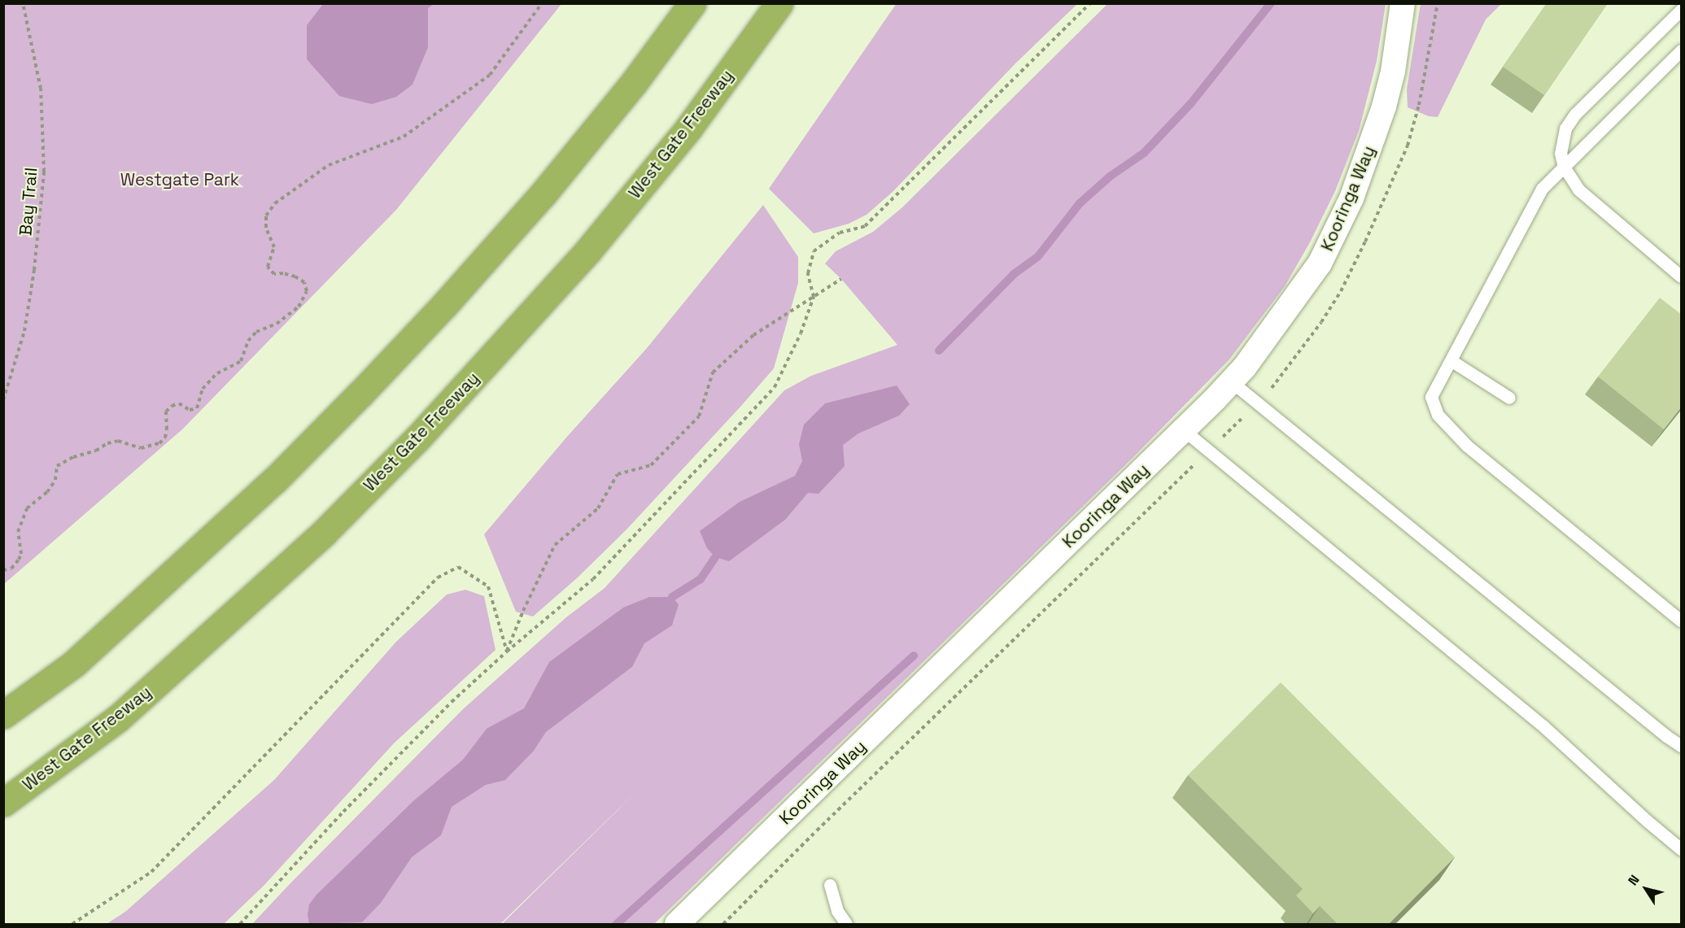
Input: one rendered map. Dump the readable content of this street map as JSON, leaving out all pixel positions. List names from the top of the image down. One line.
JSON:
{"streets":{"highway":["West Gate Freeway"],"street":["Kooringa Way"],"path":["Bay Trail"]},"parks":["Westgate Park"],"north":"top left"}
